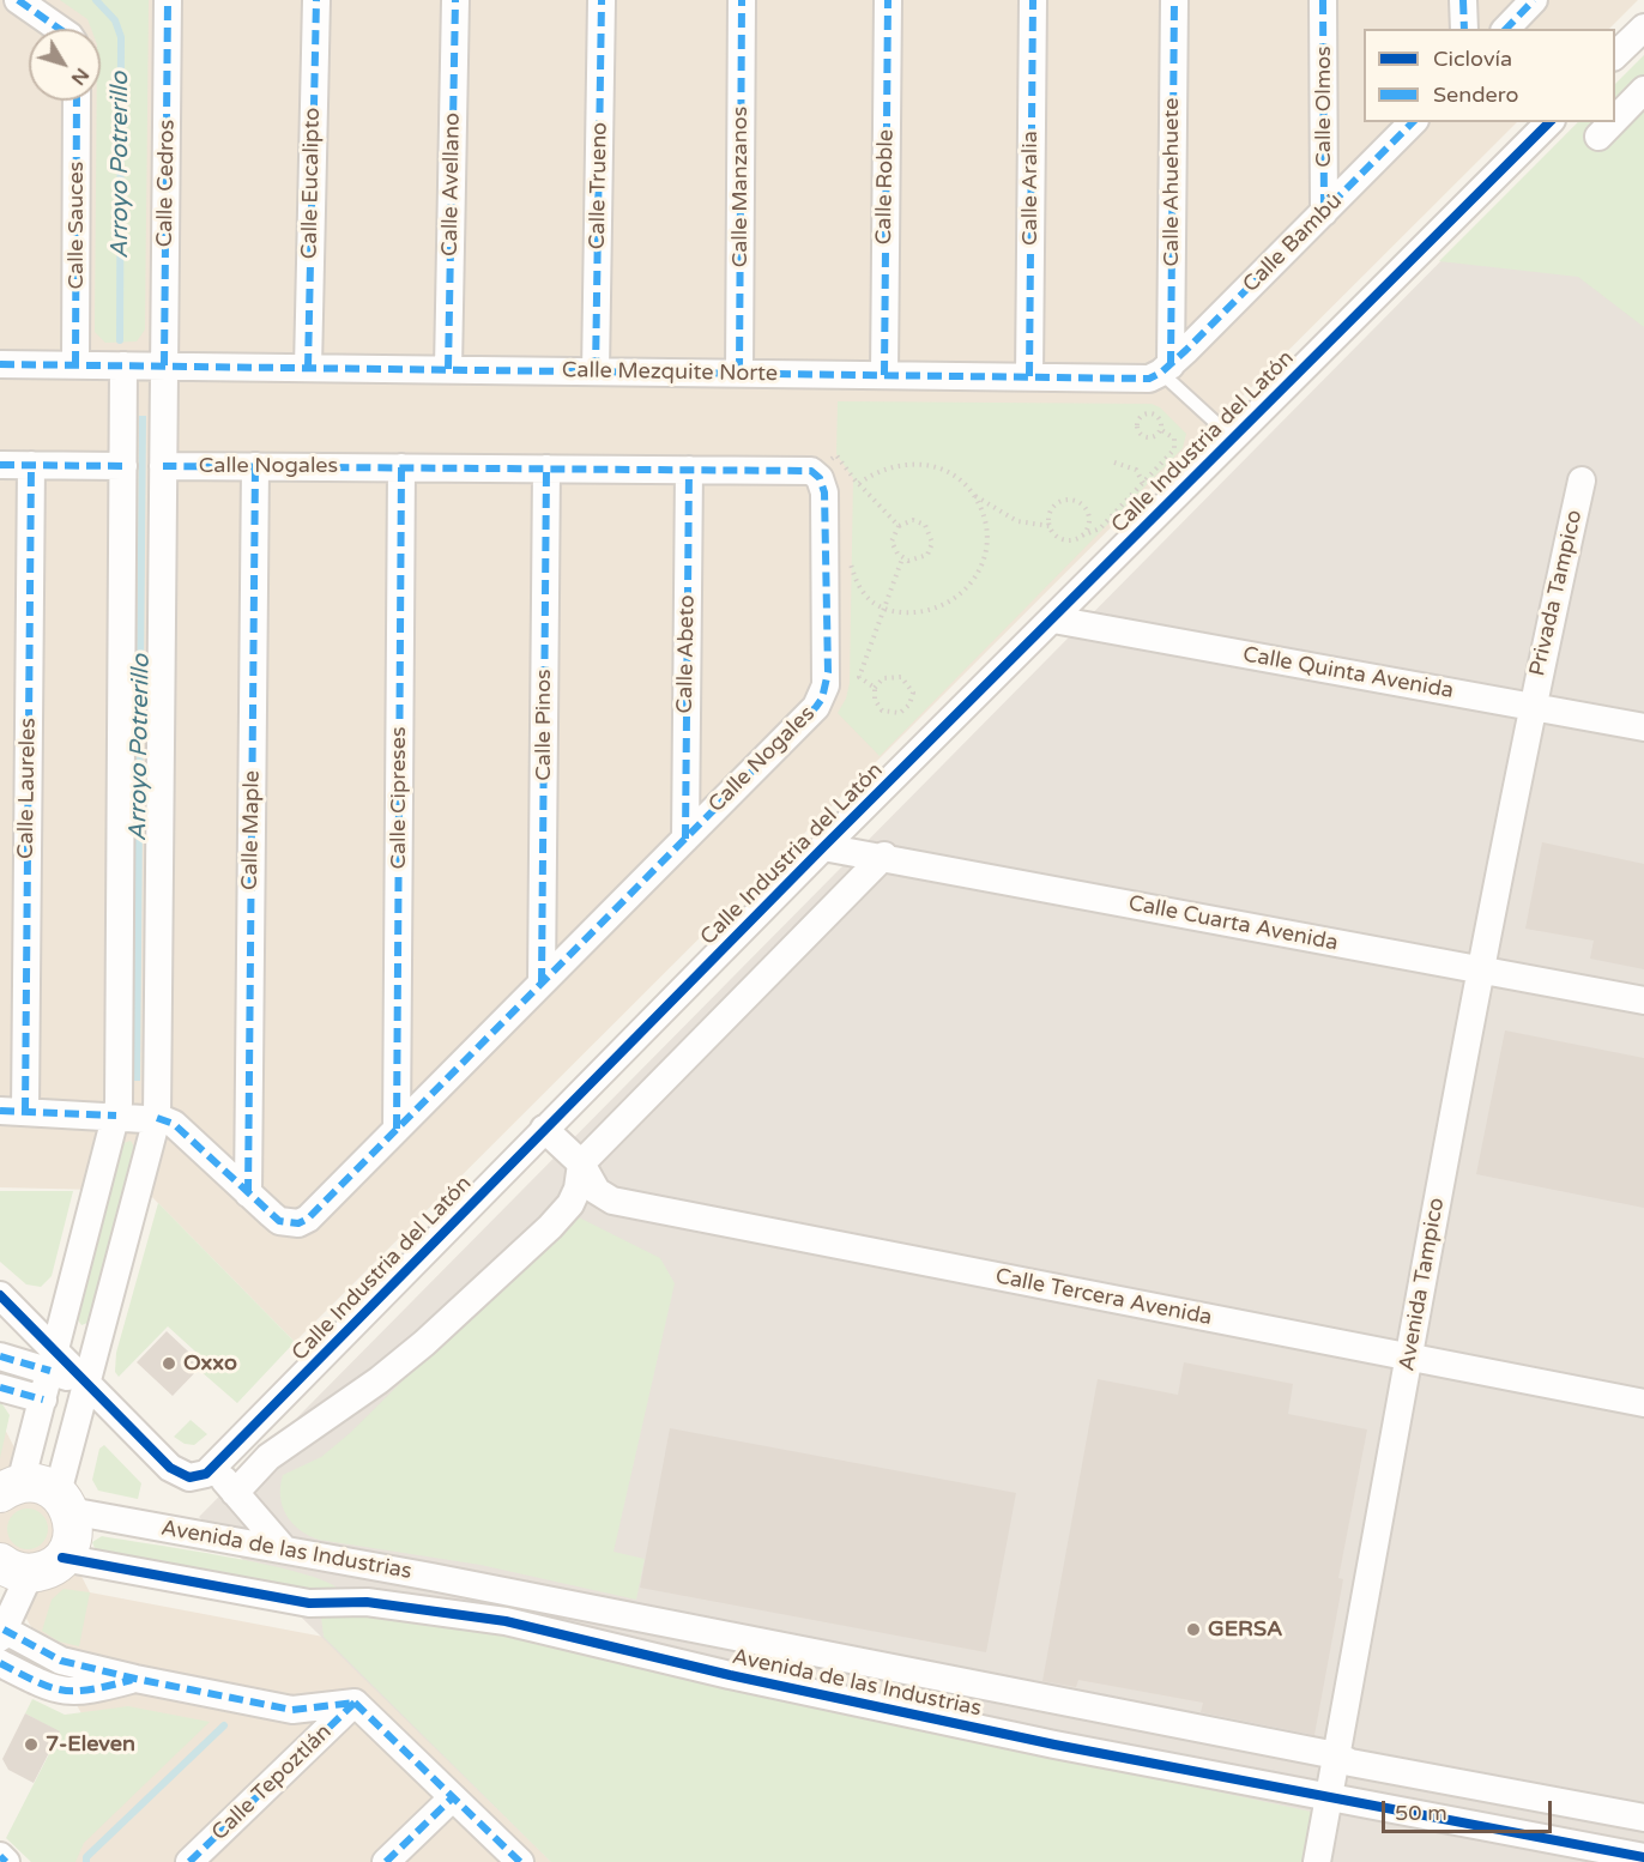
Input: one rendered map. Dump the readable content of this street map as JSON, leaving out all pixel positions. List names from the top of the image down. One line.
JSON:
{"streets":{"street":["Calle Olmos","Calle Ahuehuete","Calle Cedros","Calle Eucalipto","Calle Avellano","Calle Trueno","Calle Manzanos","Calle Roble","Calle Aralia","Calle Sauces","Calle Bambú","Calle Mezquite Norte","Calle Industria del Latón","Calle Nogales","Privada Tampico","Calle Abeto","Calle Quinta Avenida","Calle Pinos","Calle Laureles","Calle Cipreses","Calle Maple","Calle Cuarta Avenida","Avenida Tampico","Calle Tercera Avenida","Avenida de las Industrias","Calle Tepoztlán"]},"crossings":[["Calle Olmos","Calle Bambú"],["Calle Ahuehuete","Calle Bambú"],["Calle Ahuehuete","Calle Mezquite Norte"],["Calle Cedros","Calle Mezquite Norte"],["Calle Cedros","Calle Nogales"],["Calle Cedros","Avenida de las Industrias"],["Calle Eucalipto","Calle Mezquite Norte"],["Calle Avellano","Calle Mezquite Norte"],["Calle Trueno","Calle Mezquite Norte"],["Calle Manzanos","Calle Mezquite Norte"],["Calle Roble","Calle Mezquite Norte"],["Calle Aralia","Calle Mezquite Norte"],["Calle Sauces","Calle Mezquite Norte"],["Calle Bambú","Calle Mezquite Norte"],["Calle Industria del Latón","Calle Quinta Avenida"],["Calle Industria del Latón","Calle Cuarta Avenida"],["Calle Industria del Latón","Calle Tercera Avenida"],["Calle Nogales","Calle Abeto"],["Calle Nogales","Calle Pinos"],["Calle Nogales","Calle Cipreses"],["Calle Nogales","Calle Maple"],["Privada Tampico","Calle Quinta Avenida"],["Privada Tampico","Avenida Tampico"],["Calle Quinta Avenida","Avenida Tampico"],["Calle Cuarta Avenida","Avenida Tampico"],["Avenida Tampico","Calle Tercera Avenida"],["Avenida Tampico","Avenida de las Industrias"]],"water":["Arroyo Potrerillo"],"places":["Oxxo","GERSA","7-Eleven"],"legend":["Ciclovía","Sendero"],"scale_bar":"50 m","north":"bottom right"}
